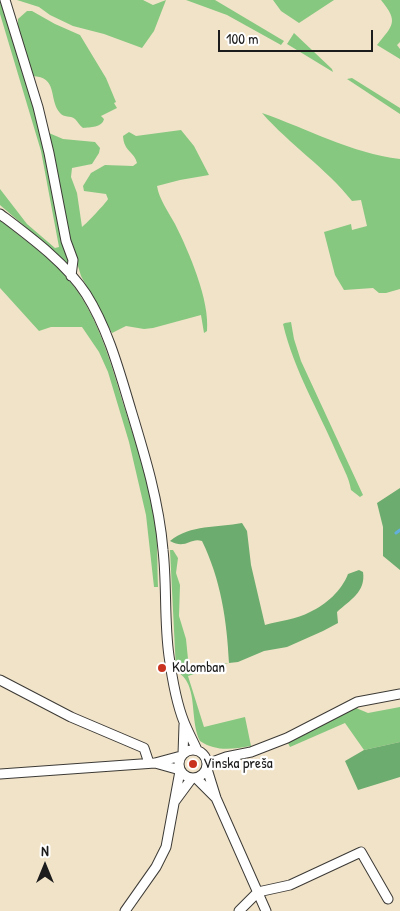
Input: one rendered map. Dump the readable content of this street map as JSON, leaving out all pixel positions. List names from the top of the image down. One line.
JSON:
{"places":["Kolomban","Vinska preša"],"scale_bar":"100 m","north":"top"}
